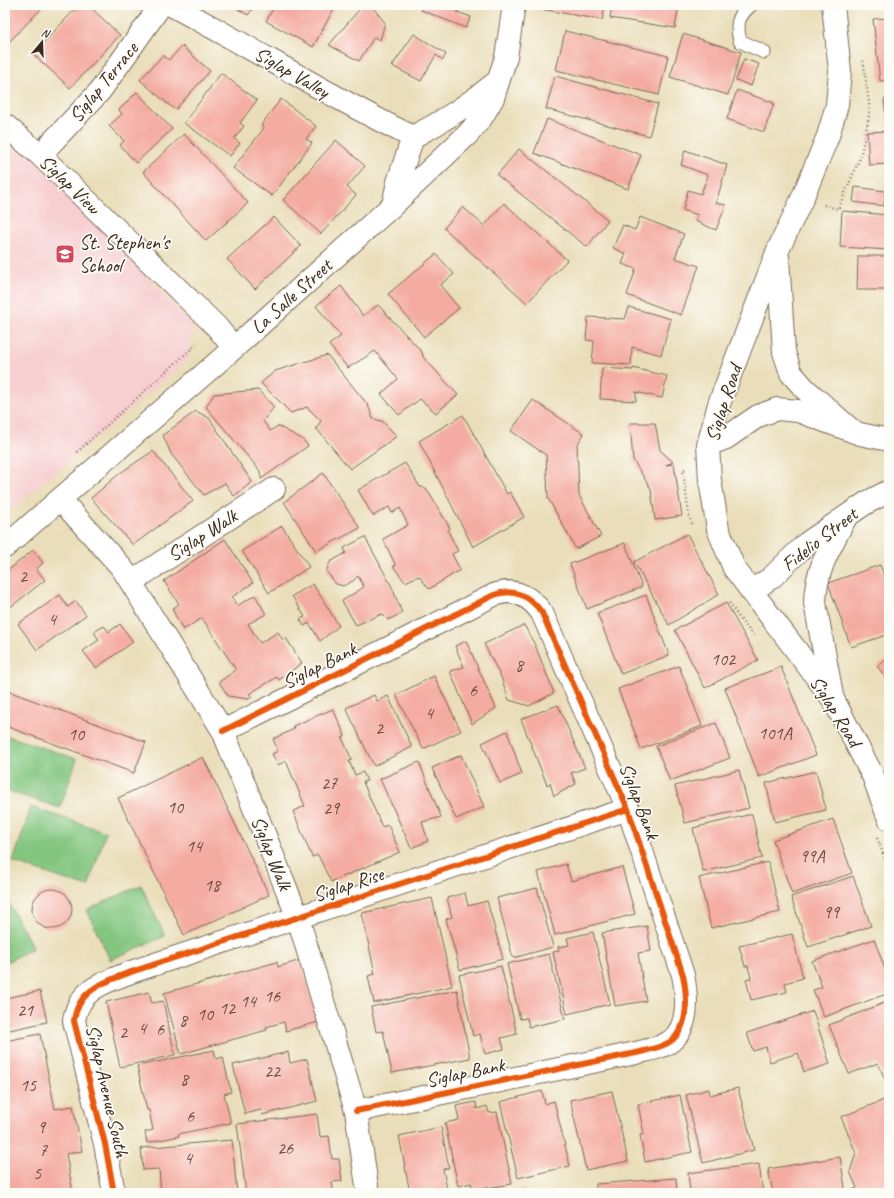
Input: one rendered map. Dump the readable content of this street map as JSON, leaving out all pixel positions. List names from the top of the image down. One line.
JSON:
{"streets":{"street":["Siglap Valley","Siglap Terrace","Siglap View","La Salle Street","Siglap Road","Siglap Walk","Fidelio Street","Siglap Bank","Siglap Rise","Siglap Avenue South"]},"crossings":[["Siglap Terrace","Siglap View"],["Siglap View","La Salle Street"],["La Salle Street","Siglap Walk"],["Siglap Road","Fidelio Street"],["Siglap Walk","Siglap Bank"],["Siglap Walk","Siglap Rise"],["Siglap Bank","Siglap Rise"],["Siglap Rise","Siglap Avenue South"]],"places":{"school or university":["St. Stephen's School"]},"house_numbers":["2","4","102","8","6","4","2","101A","10","27","10","29","14","99A","18","99","16","14","12","21","10","8","4","6","2","22","8","15","6","9","26","7","4","5"],"north":"top"}
